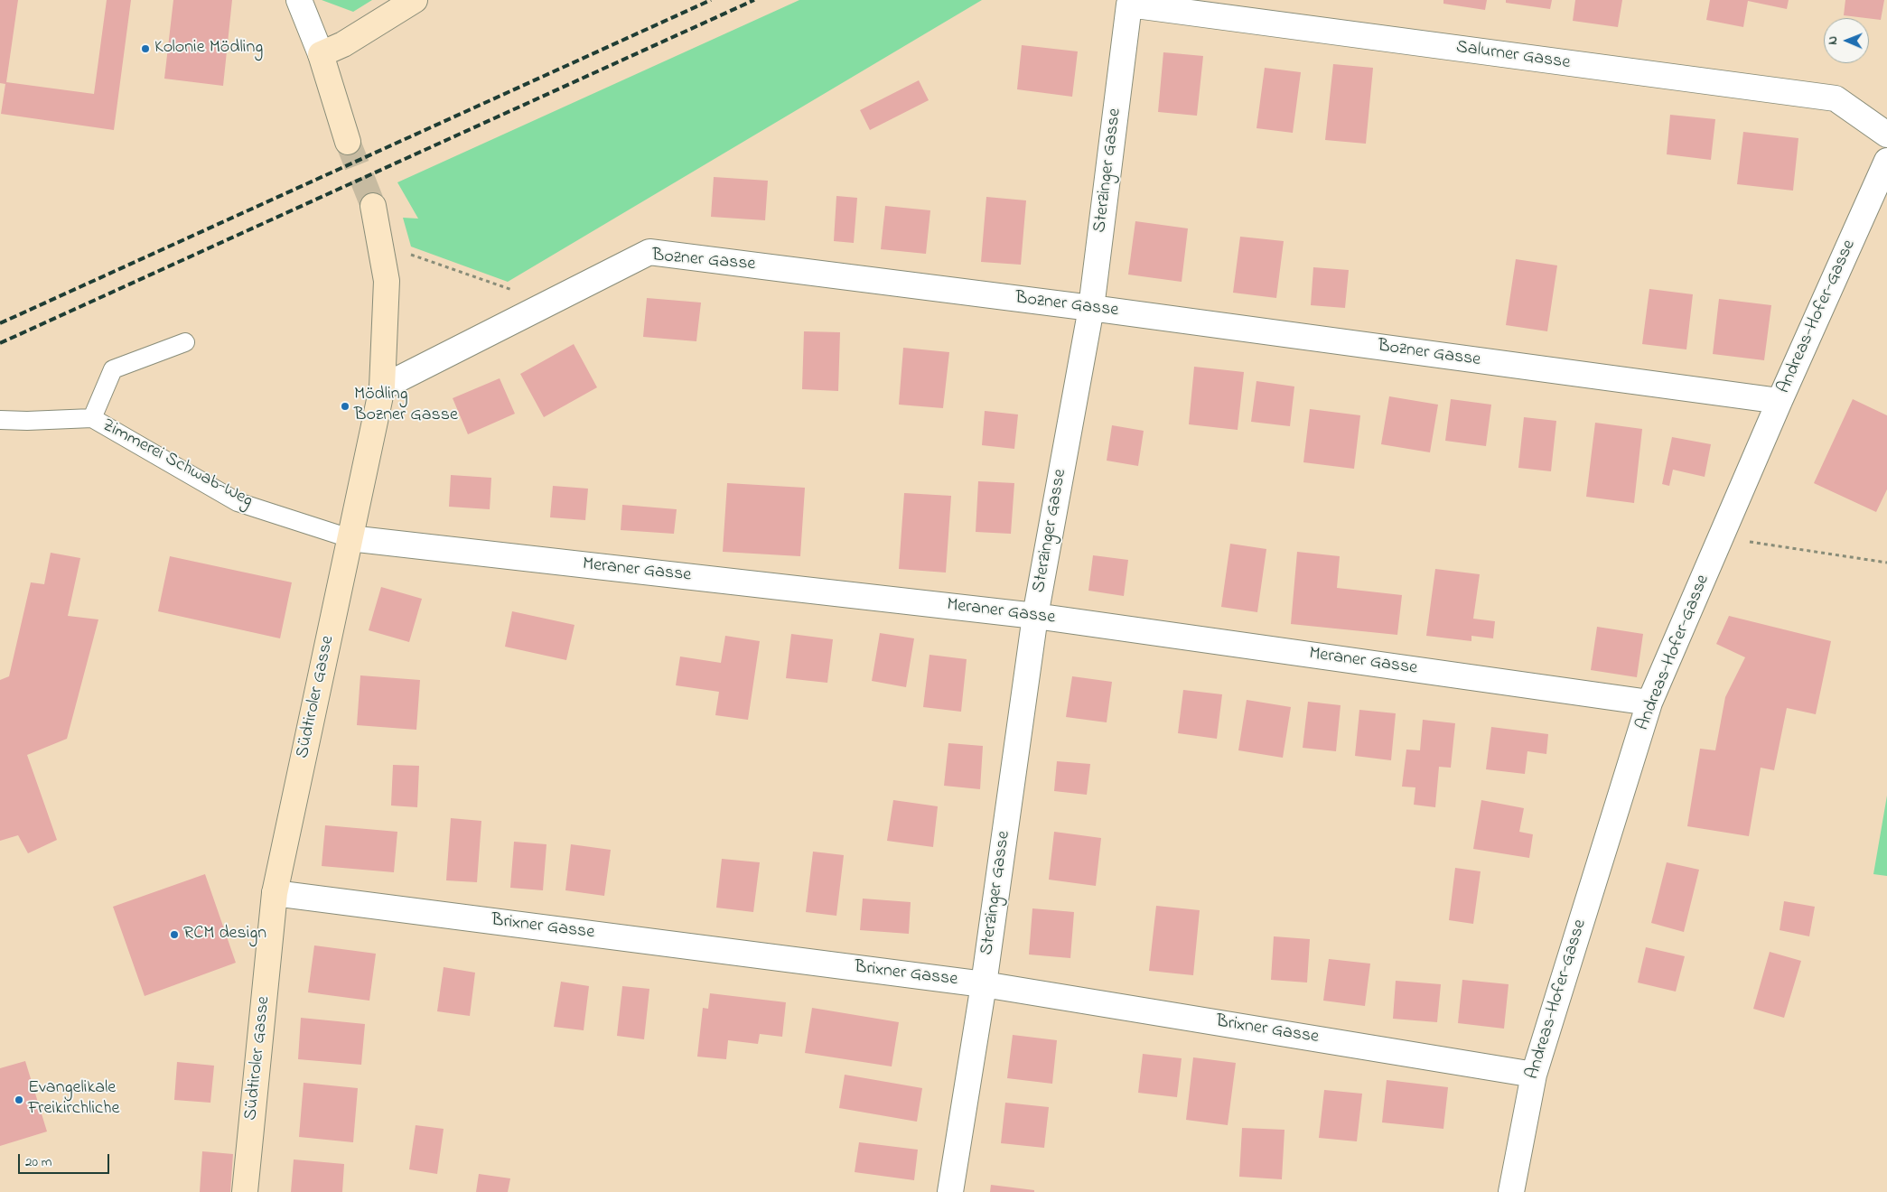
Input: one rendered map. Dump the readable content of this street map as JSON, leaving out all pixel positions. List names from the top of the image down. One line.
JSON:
{"streets":{"street":["Salurner Gasse","Sterzinger Gasse","Bozner Gasse","Andreas-Hofer-Gasse","Meraner Gasse","Südtiroler Gasse","Brixner Gasse"],"lane":["Zimmerei Schwab-Weg"]},"crossings":[["Salurner Gasse","Sterzinger Gasse"],["Sterzinger Gasse","Bozner Gasse"],["Sterzinger Gasse","Meraner Gasse"],["Sterzinger Gasse","Brixner Gasse"],["Bozner Gasse","Andreas-Hofer-Gasse"],["Bozner Gasse","Südtiroler Gasse"],["Andreas-Hofer-Gasse","Meraner Gasse"],["Andreas-Hofer-Gasse","Brixner Gasse"],["Zimmerei Schwab-Weg","Meraner Gasse"],["Zimmerei Schwab-Weg","Südtiroler Gasse"],["Meraner Gasse","Südtiroler Gasse"],["Südtiroler Gasse","Brixner Gasse"]],"places":["Kolonie Mödling","Mödling Bozner Gasse","RCM design","Evangelikale Freikirchliche"],"scale_bar":"20 m","north":"left"}
